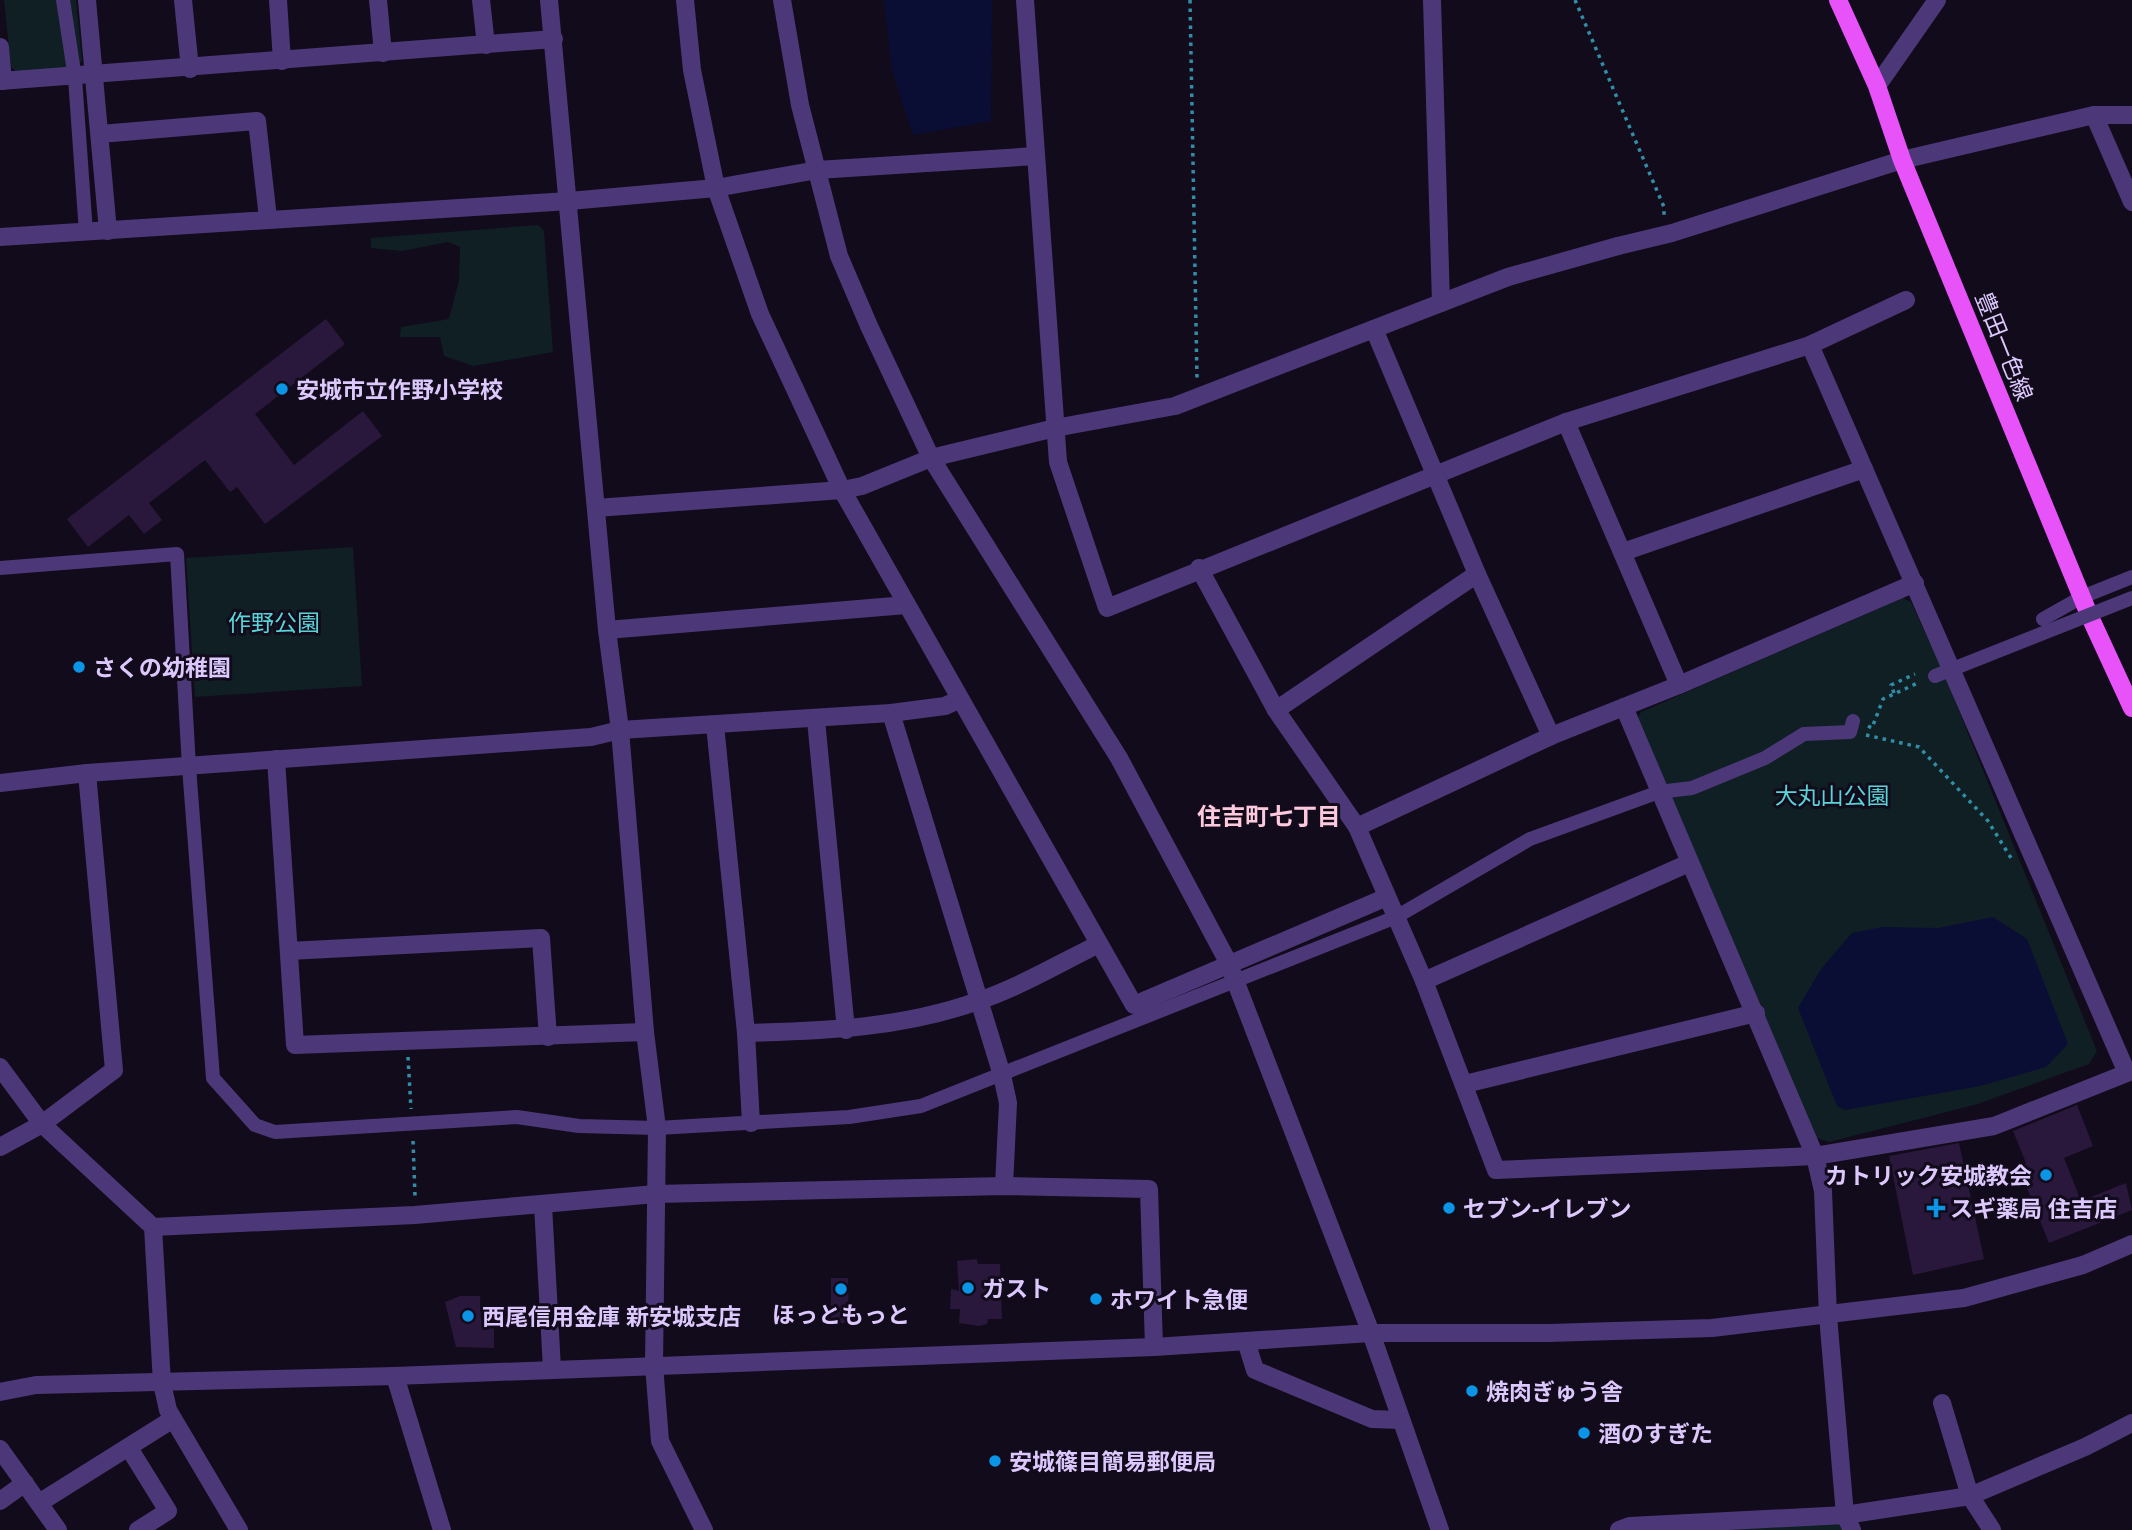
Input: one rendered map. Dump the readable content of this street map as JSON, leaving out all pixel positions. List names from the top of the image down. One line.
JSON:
{"streets":{"main road":["豊田一色線"]},"districts":["住吉町七丁目"],"parks":["作野公園","大丸山公園"],"places":{"other":["安城市立作野小学校","さくの幼稚園","カトリック安城教会","セブン-イレブン","ガスト","ほっともっと","ホワイト急便","西尾信用金庫 新安城支店","焼肉ぎゅう舎","酒のすぎた","安城篠目簡易郵便局"],"health":["スギ薬局 住吉店"]}}
